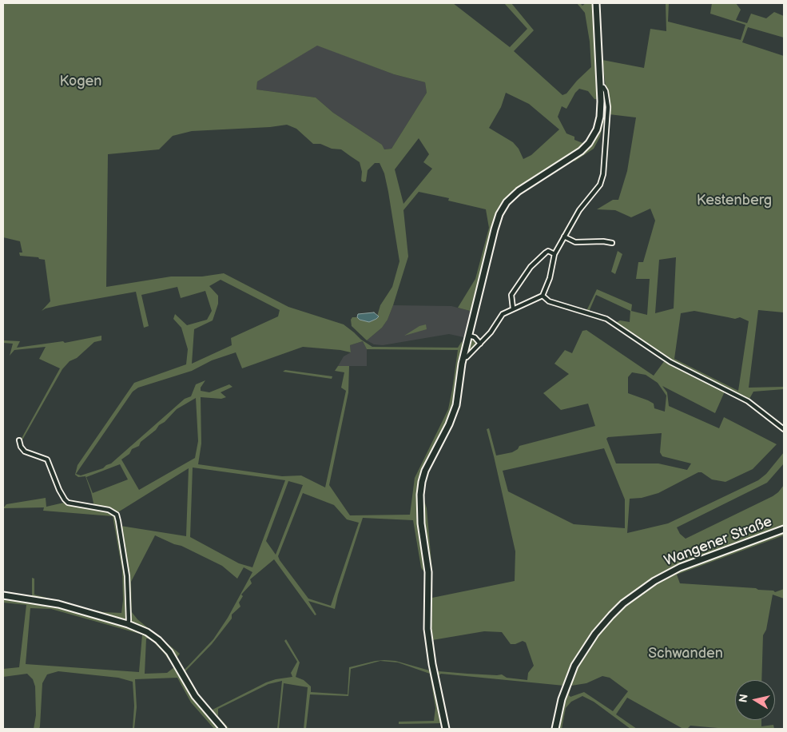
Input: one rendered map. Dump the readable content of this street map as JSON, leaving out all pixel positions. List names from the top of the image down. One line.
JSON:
{"streets":{"main road":["Wangener Straße"]},"parks":["Kogen","Kestenberg","Schwanden"],"north":"left"}
